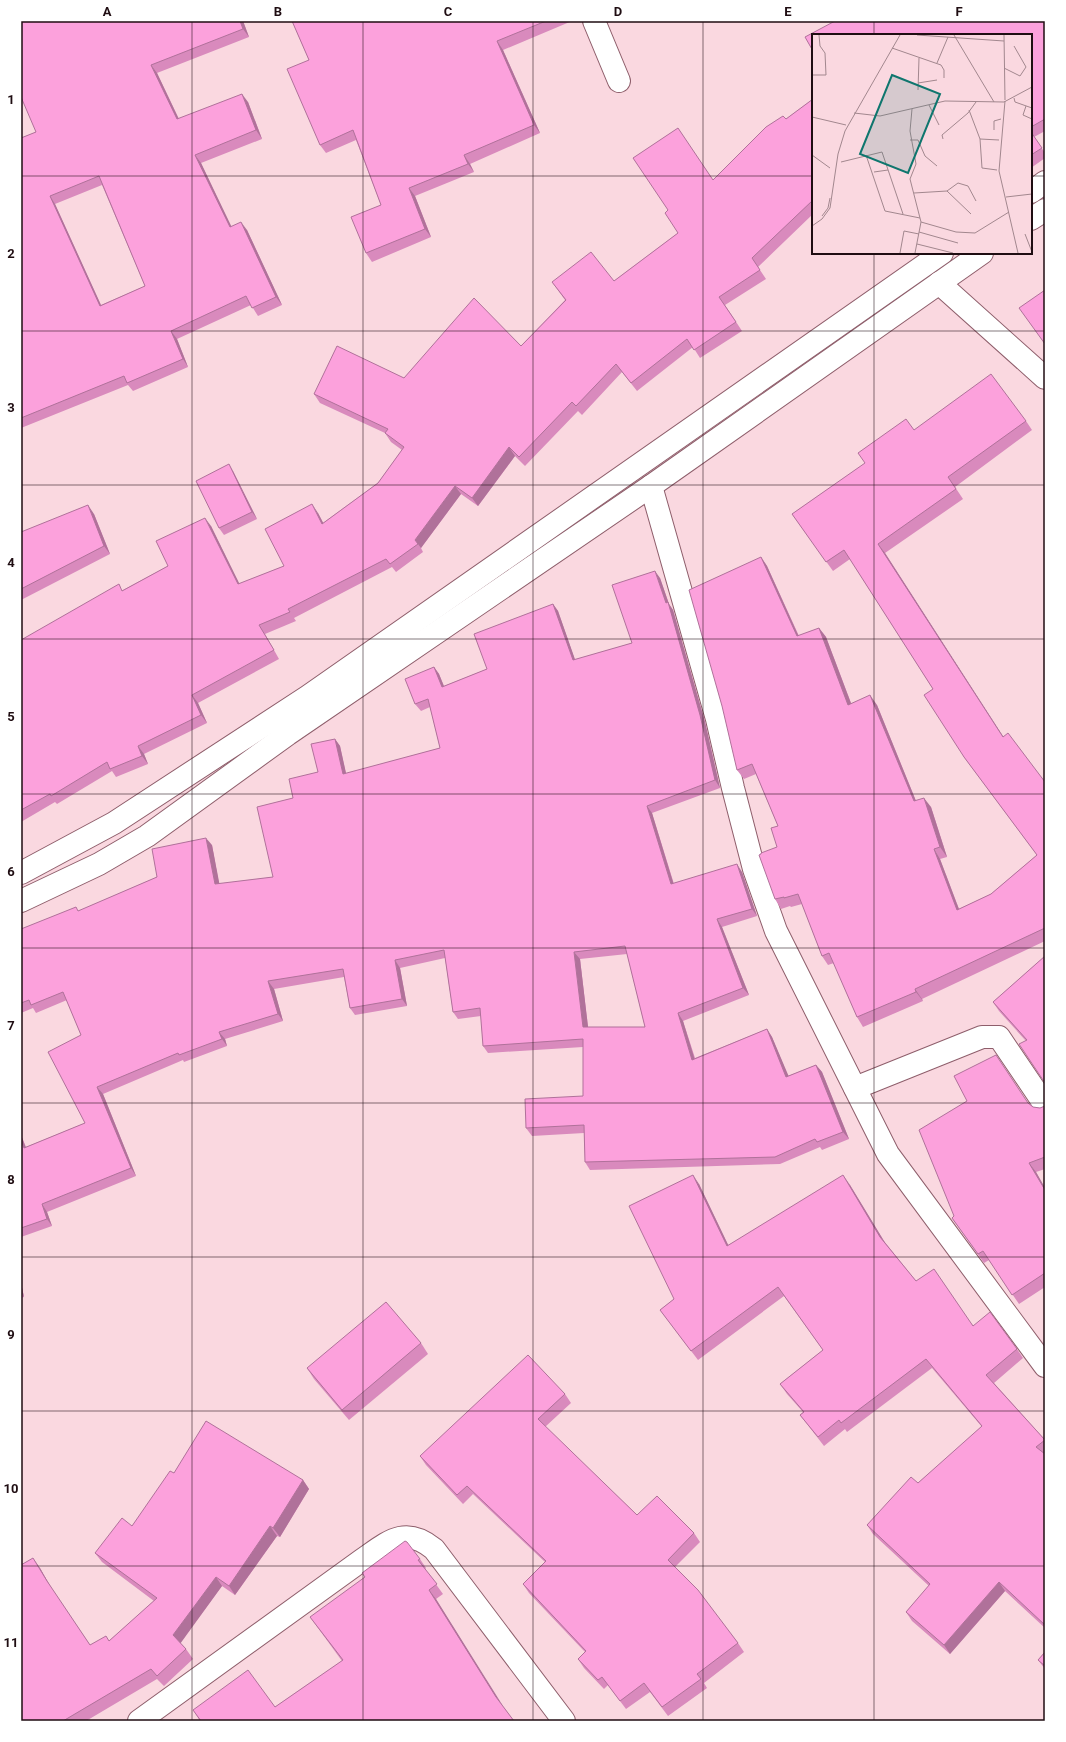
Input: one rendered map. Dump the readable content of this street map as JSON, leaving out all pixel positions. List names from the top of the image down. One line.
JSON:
{"grid":{"columns":["A","B","C","D","E","F"],"rows":["1","2","3","4","5","6","7","8","9","10","11"]}}
